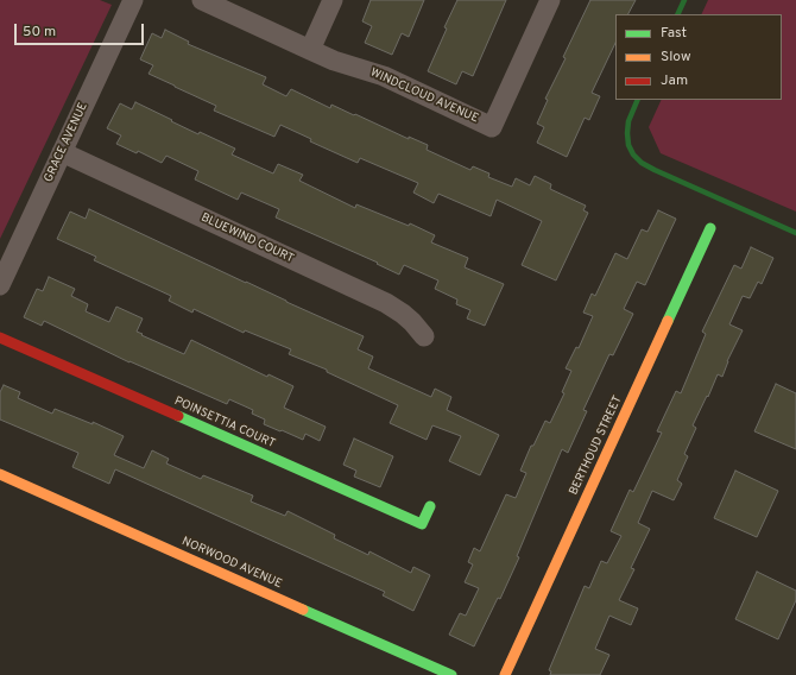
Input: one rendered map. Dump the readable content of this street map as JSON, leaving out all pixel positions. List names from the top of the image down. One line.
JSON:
{"streets":{"street":["WINDCLOUD AVENUE","GRACE AVENUE","BLUEWIND COURT","POINSETTIA COURT","BERTHOUD STREET","NORWOOD AVENUE"]},"crossings":[["GRACE AVENUE","BLUEWIND COURT"]],"legend":["Fast","Slow","Jam"],"scale_bar":"50 m"}
